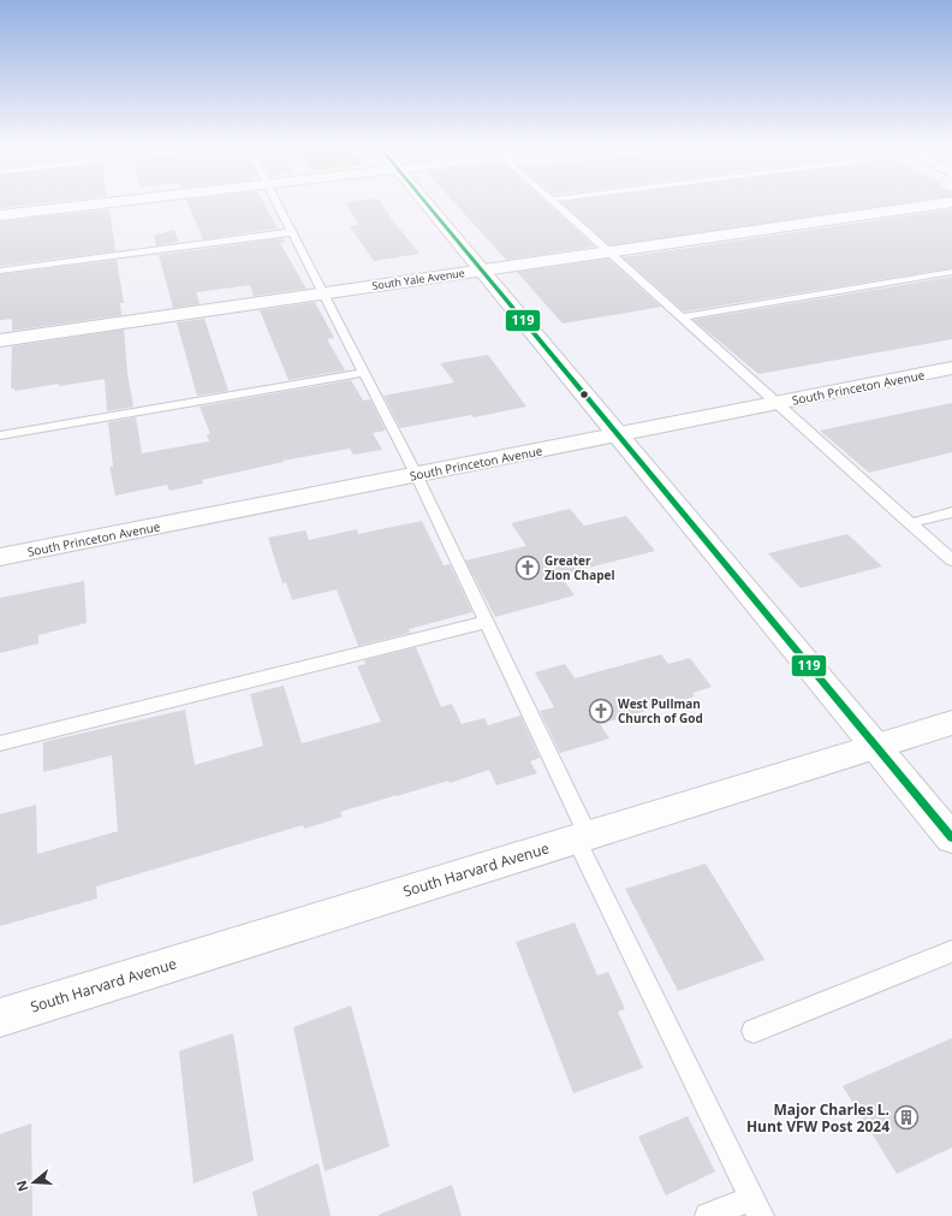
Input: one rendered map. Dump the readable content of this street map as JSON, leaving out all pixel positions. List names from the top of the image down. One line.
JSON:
{"streets":{"street":["South Yale Avenue","South Princeton Avenue","South Harvard Avenue"]},"places":{"church":["Greater Zion Chapel","West Pullman Church of God"],"building":["Major Charles L. Hunt VFW Post 2024"]},"lines":["transit line 119"],"north":"left"}
